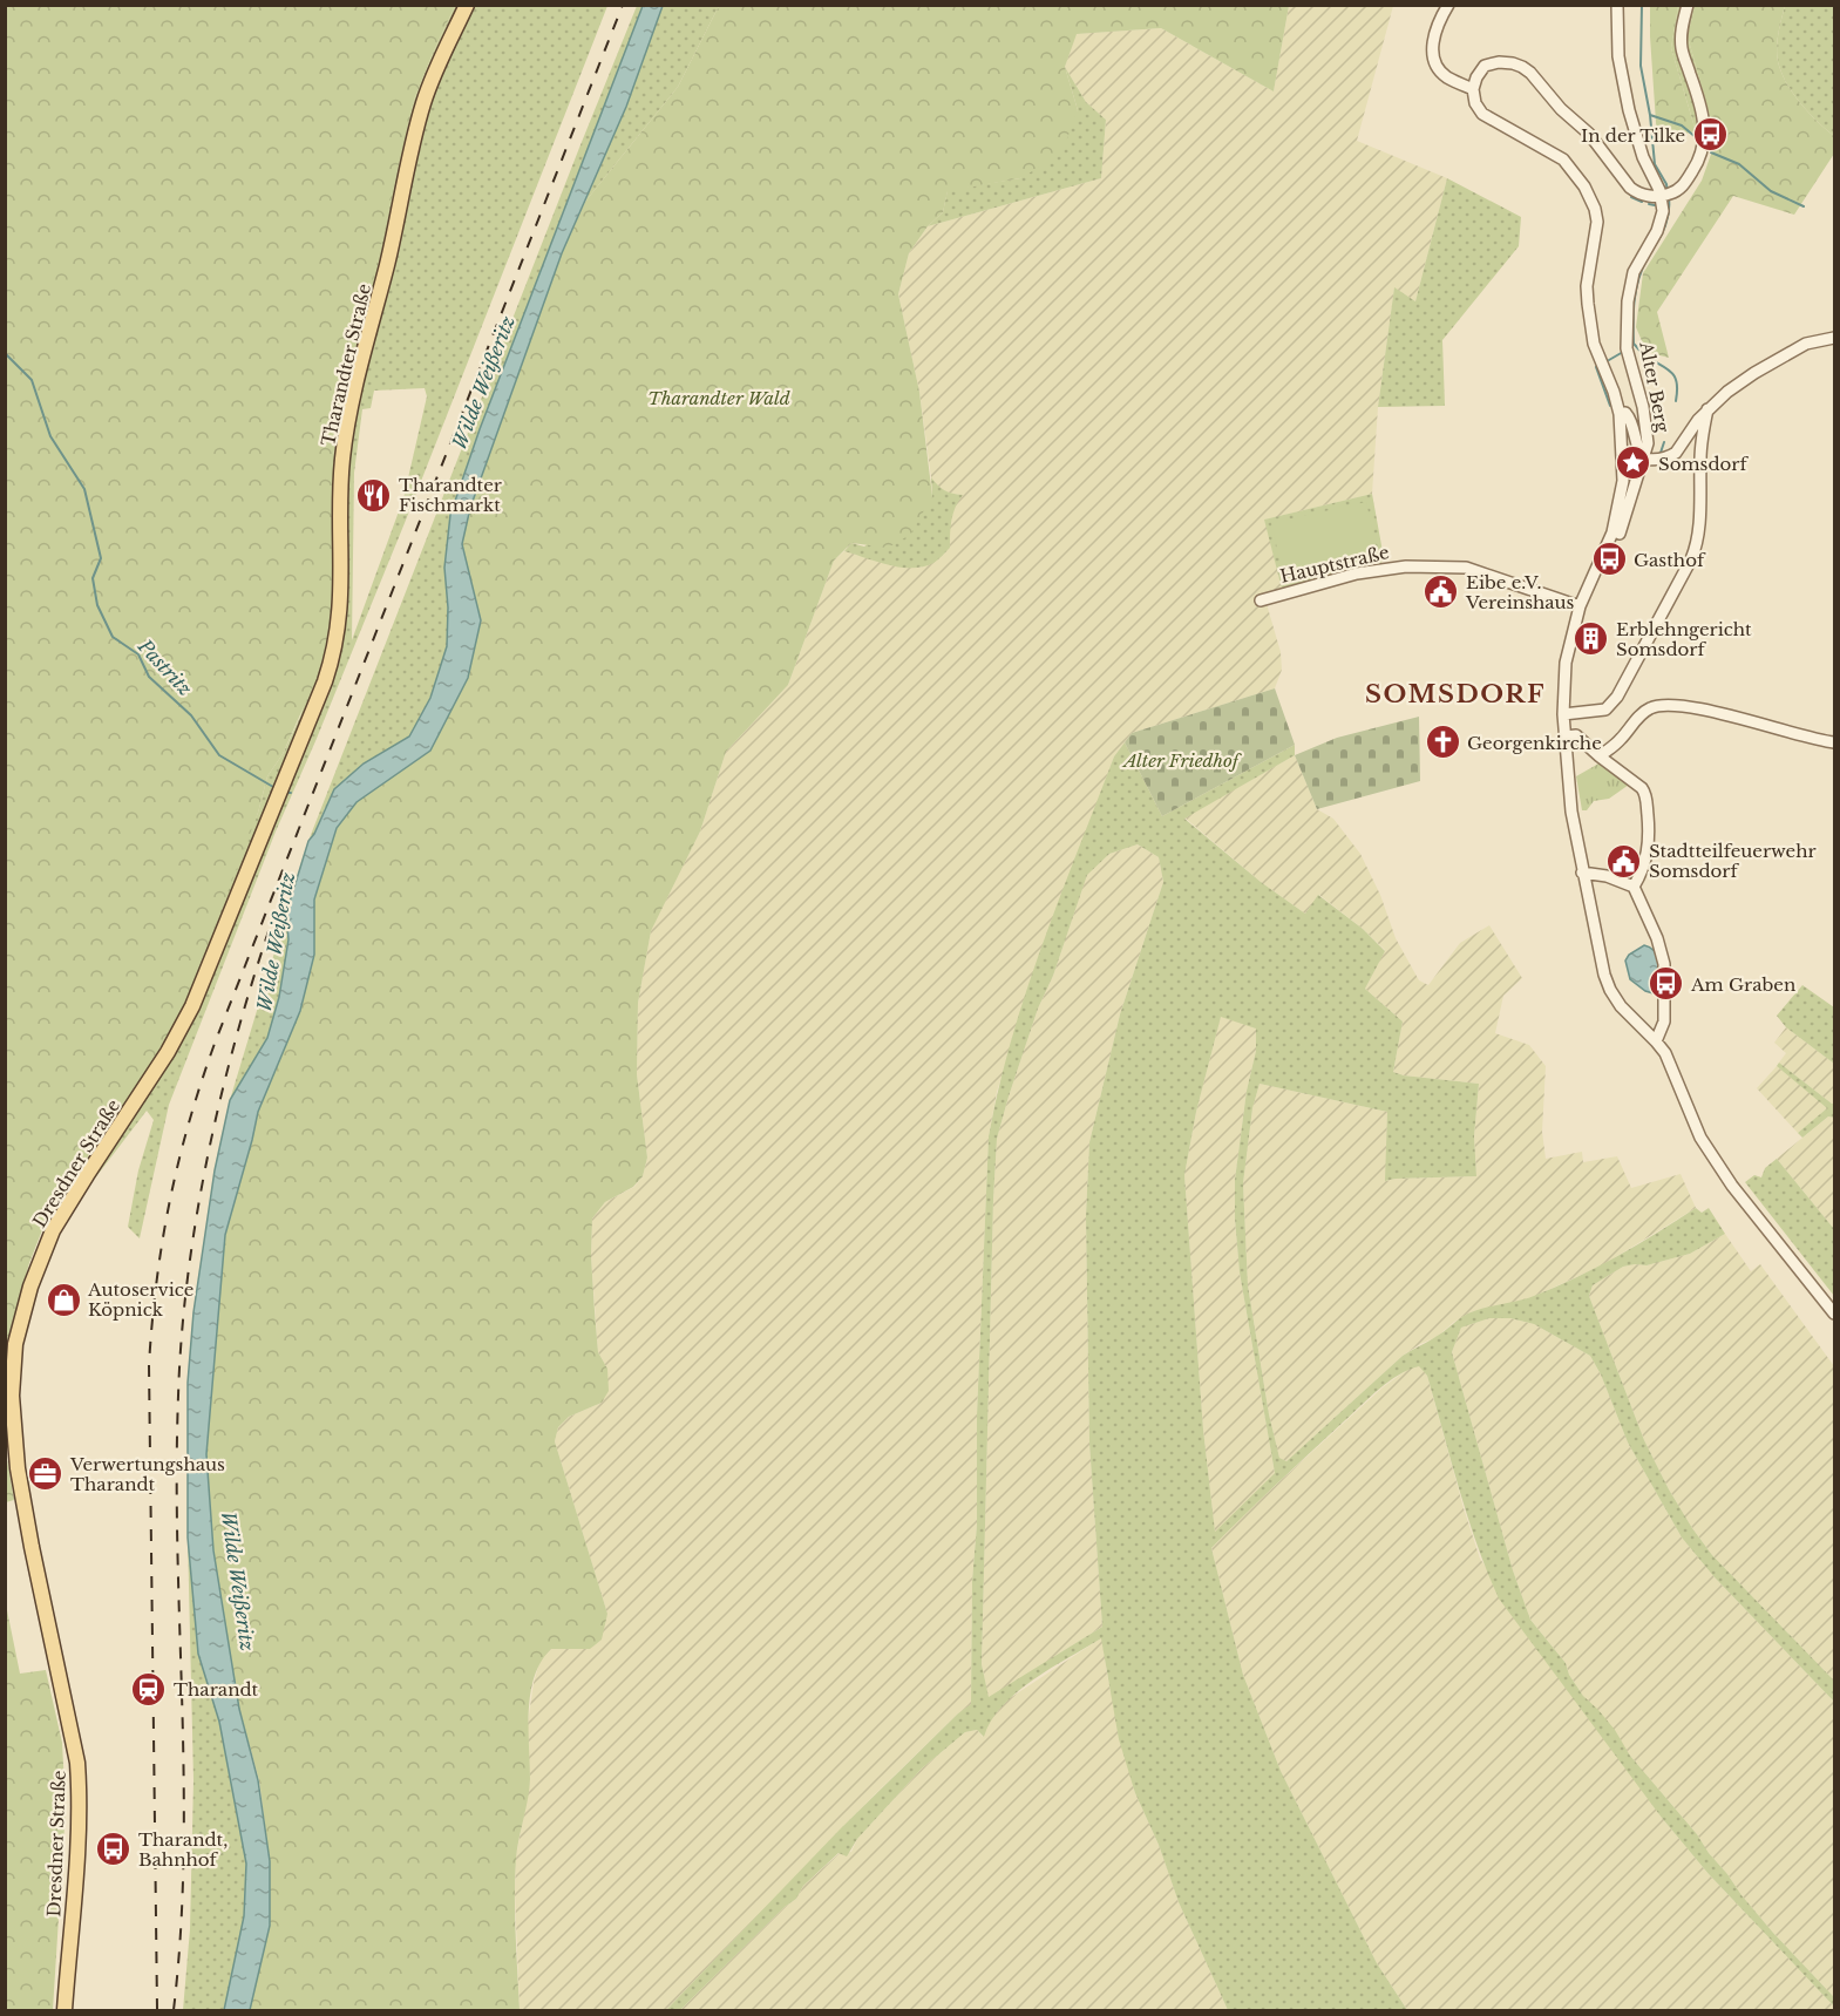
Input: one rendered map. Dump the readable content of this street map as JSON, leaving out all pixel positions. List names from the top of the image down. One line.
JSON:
{"streets":{"main road":["Tharandter Straße","Dresdner Straße"],"street":["Alter Berg","Hauptstraße"]},"crossings":[["Tharandter Straße","Dresdner Straße"]],"districts":["SOMSDORF"],"water":["Wilde Weißeritz","Pastritz"],"parks":["Tharandter Wald","Alter Friedhof"],"places":{"bus stop":["In der Tilke","Gasthof","Am Graben","Tharandt, Bahnhof"],"place":["Somsdorf"],"restaurant":["Tharandter Fischmarkt"],"public building":["Eibe e.V. Vereinshaus","Stadtteilfeuerwehr Somsdorf"],"building":["Erblehngericht Somsdorf"],"church":["Georgenkirche"],"shop":["Autoservice Köpnick"],"office":["Verwertungshaus Tharandt"],"station":["Tharandt"]}}
